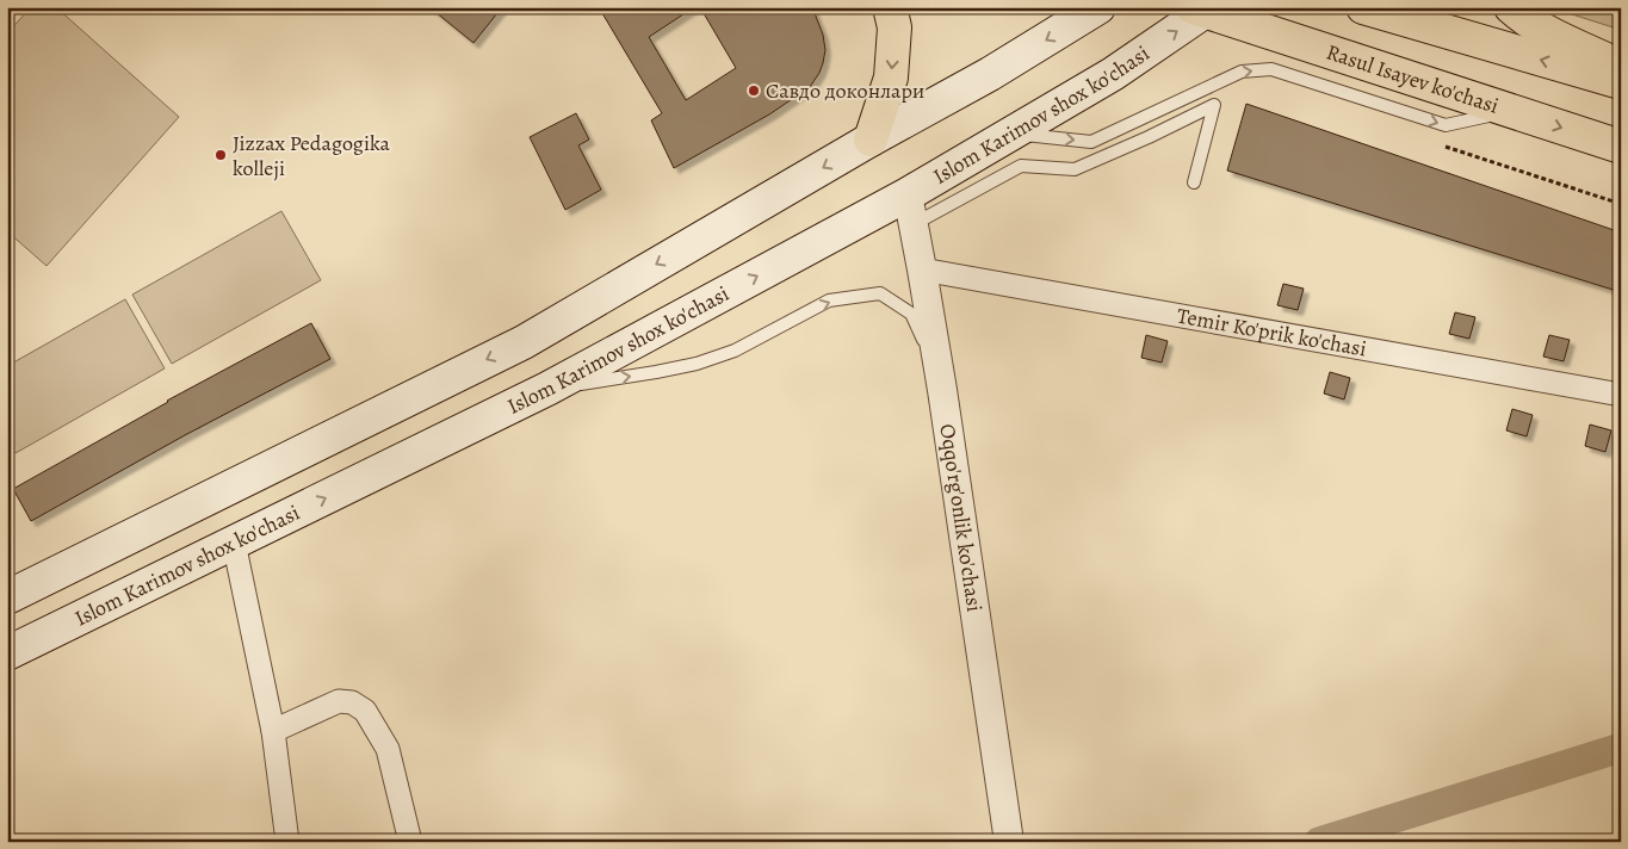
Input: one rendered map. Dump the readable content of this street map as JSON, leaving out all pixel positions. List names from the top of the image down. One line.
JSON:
{"streets":{"main road":["Rasul Isayev ko'chasi","Islom Karimov shox ko'chasi"],"street":["Temir Ko'prik ko'chasi","Oqqo'rg'onlik ko'chasi"]},"crossings":[["Rasul Isayev ko'chasi","Islom Karimov shox ko'chasi"],["Islom Karimov shox ko'chasi","Oqqo'rg'onlik ko'chasi"],["Temir Ko'prik ko'chasi","Oqqo'rg'onlik ko'chasi"]],"places":["Cавдо доконлари","Jizzax Pedagogika kolleji"]}
